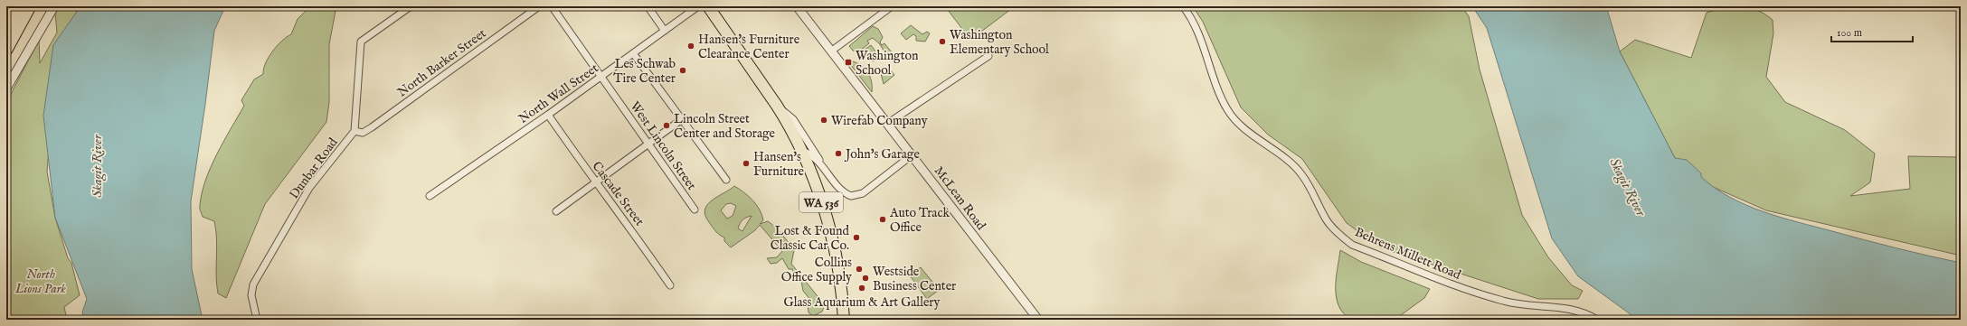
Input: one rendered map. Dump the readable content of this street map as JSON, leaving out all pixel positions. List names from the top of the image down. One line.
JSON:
{"streets":{"main road":["WA 536"],"street":["North Barker Street","North Wall Street","West Lincoln Street","Dunbar Road","Cascade Street","McLean Road","Behrens Millett Road"]},"crossings":[["North Barker Street","Dunbar Road"],["North Wall Street","West Lincoln Street"],["North Wall Street","Cascade Street"]],"water":["Skagit River"],"parks":["North Lions Park"],"places":{"other":["Washington Elementary School","Hansen's Furniture Clearance Center","Les Schwab Tire Center","Wirefab Company","Lincoln Street Center and Storage","John's Garage","Hansen's Furniture","Auto Track Office","Lost & Found Classic Car Co.","Collins Office Supply","Westside Business Center","Glass Aquarium & Art Gallery"],"transit":["Washington School"]},"scale_bar":"100 m"}
